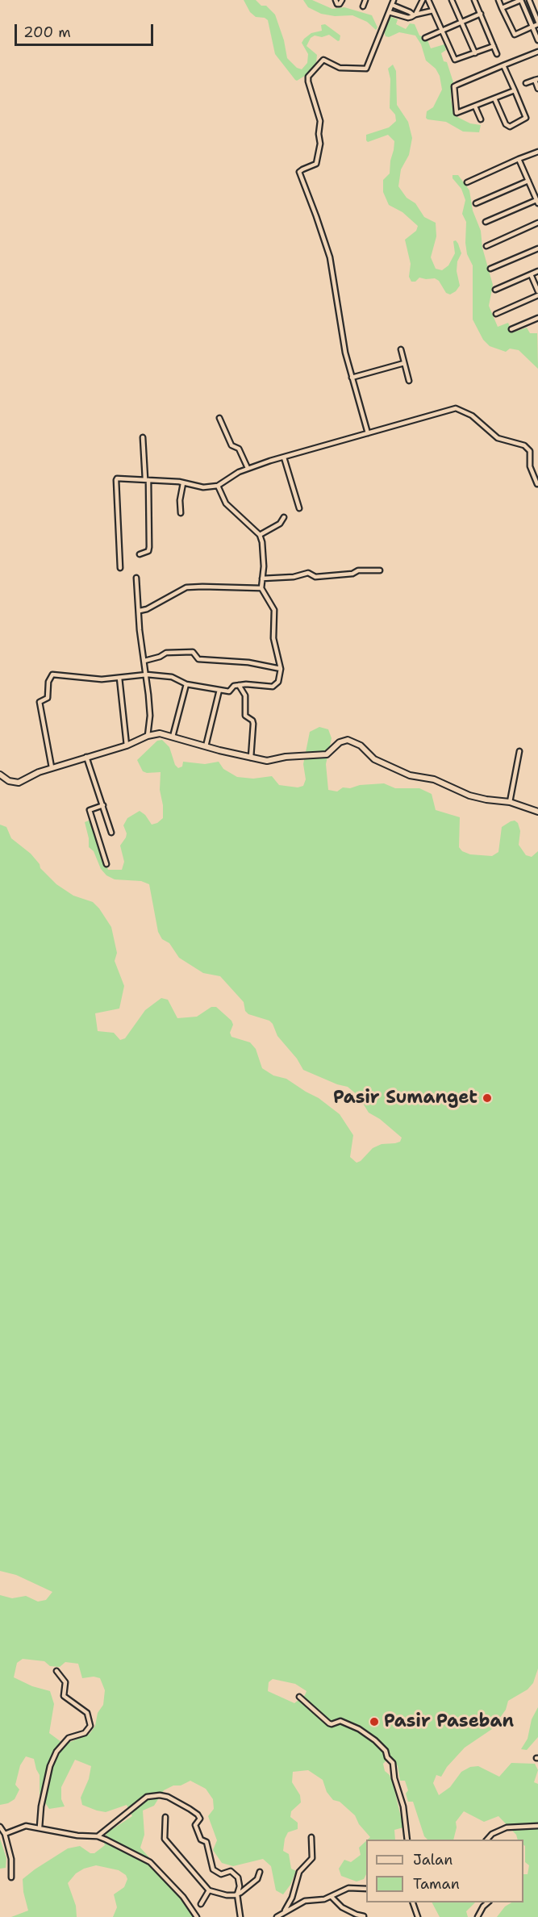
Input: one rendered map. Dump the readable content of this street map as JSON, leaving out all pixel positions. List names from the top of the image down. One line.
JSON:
{"places":["Pasir Sumanget","Pasir Paseban"],"legend":["Jalan","Taman"],"scale_bar":"200 m"}
